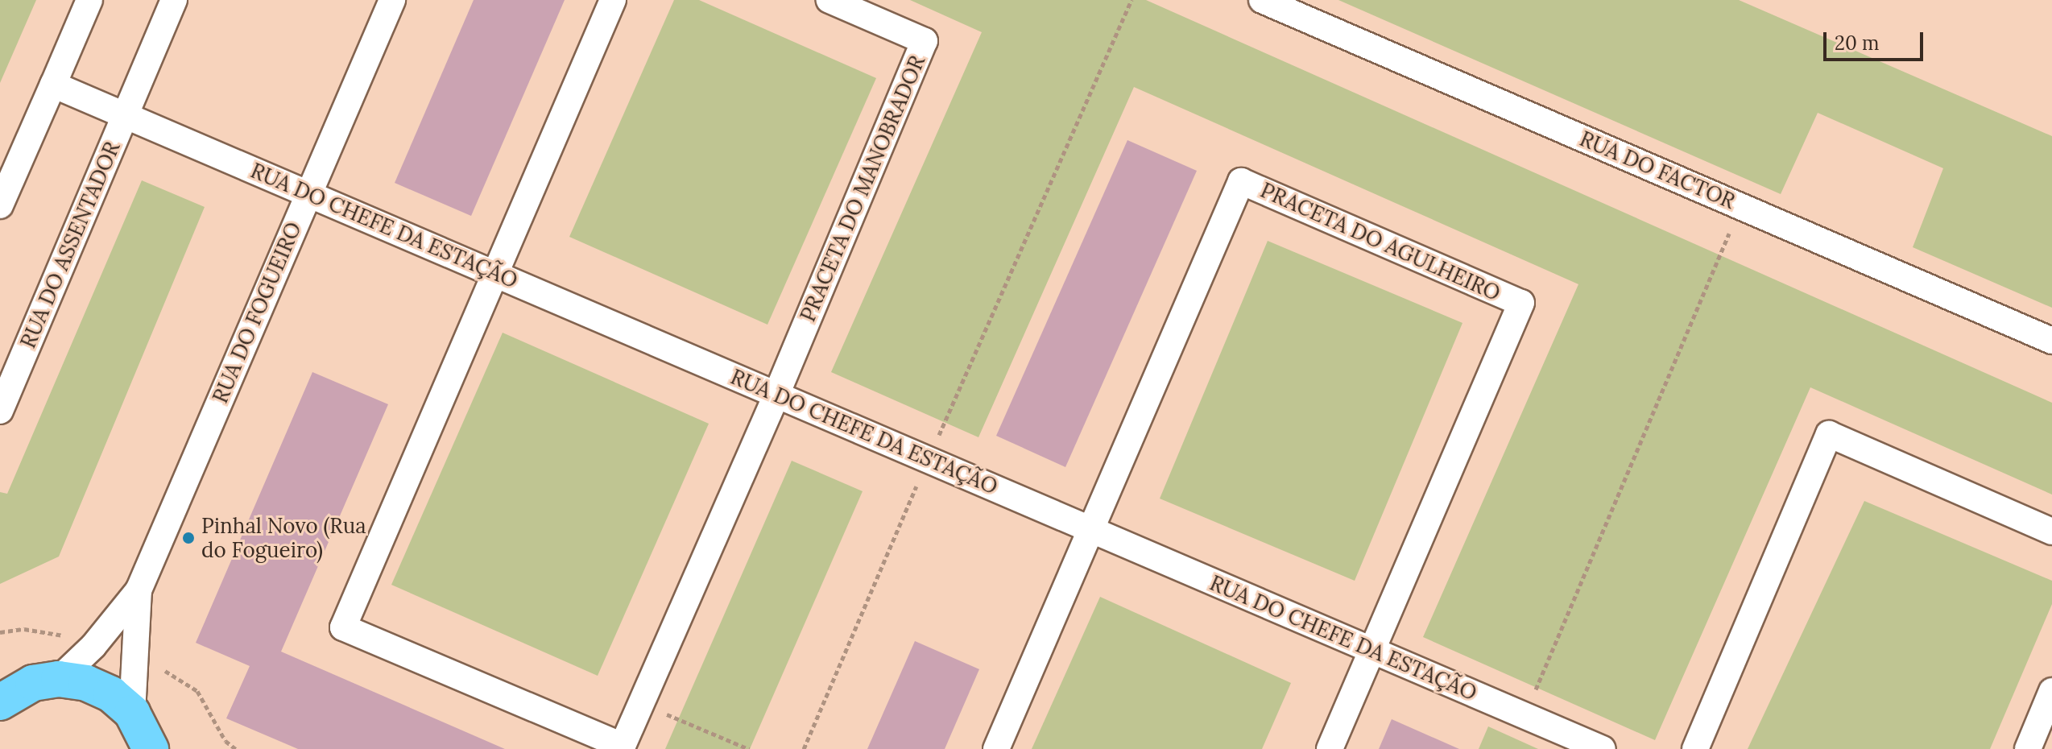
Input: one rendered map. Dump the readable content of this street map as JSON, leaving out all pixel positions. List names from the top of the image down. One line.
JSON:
{"streets":{"street":["RUA DO FACTOR","PRACETA DO MANOBRADOR","RUA DO CHEFE DA ESTAÇÃO","PRACETA DO AGULHEIRO","RUA DO ASSENTADOR","RUA DO FOGUEIRO"]},"crossings":[["PRACETA DO MANOBRADOR","RUA DO CHEFE DA ESTAÇÃO"],["RUA DO CHEFE DA ESTAÇÃO","PRACETA DO AGULHEIRO"],["RUA DO CHEFE DA ESTAÇÃO","RUA DO ASSENTADOR"],["RUA DO CHEFE DA ESTAÇÃO","RUA DO FOGUEIRO"]],"places":["Pinhal Novo (Rua do Fogueiro)"],"scale_bar":"20 m"}
